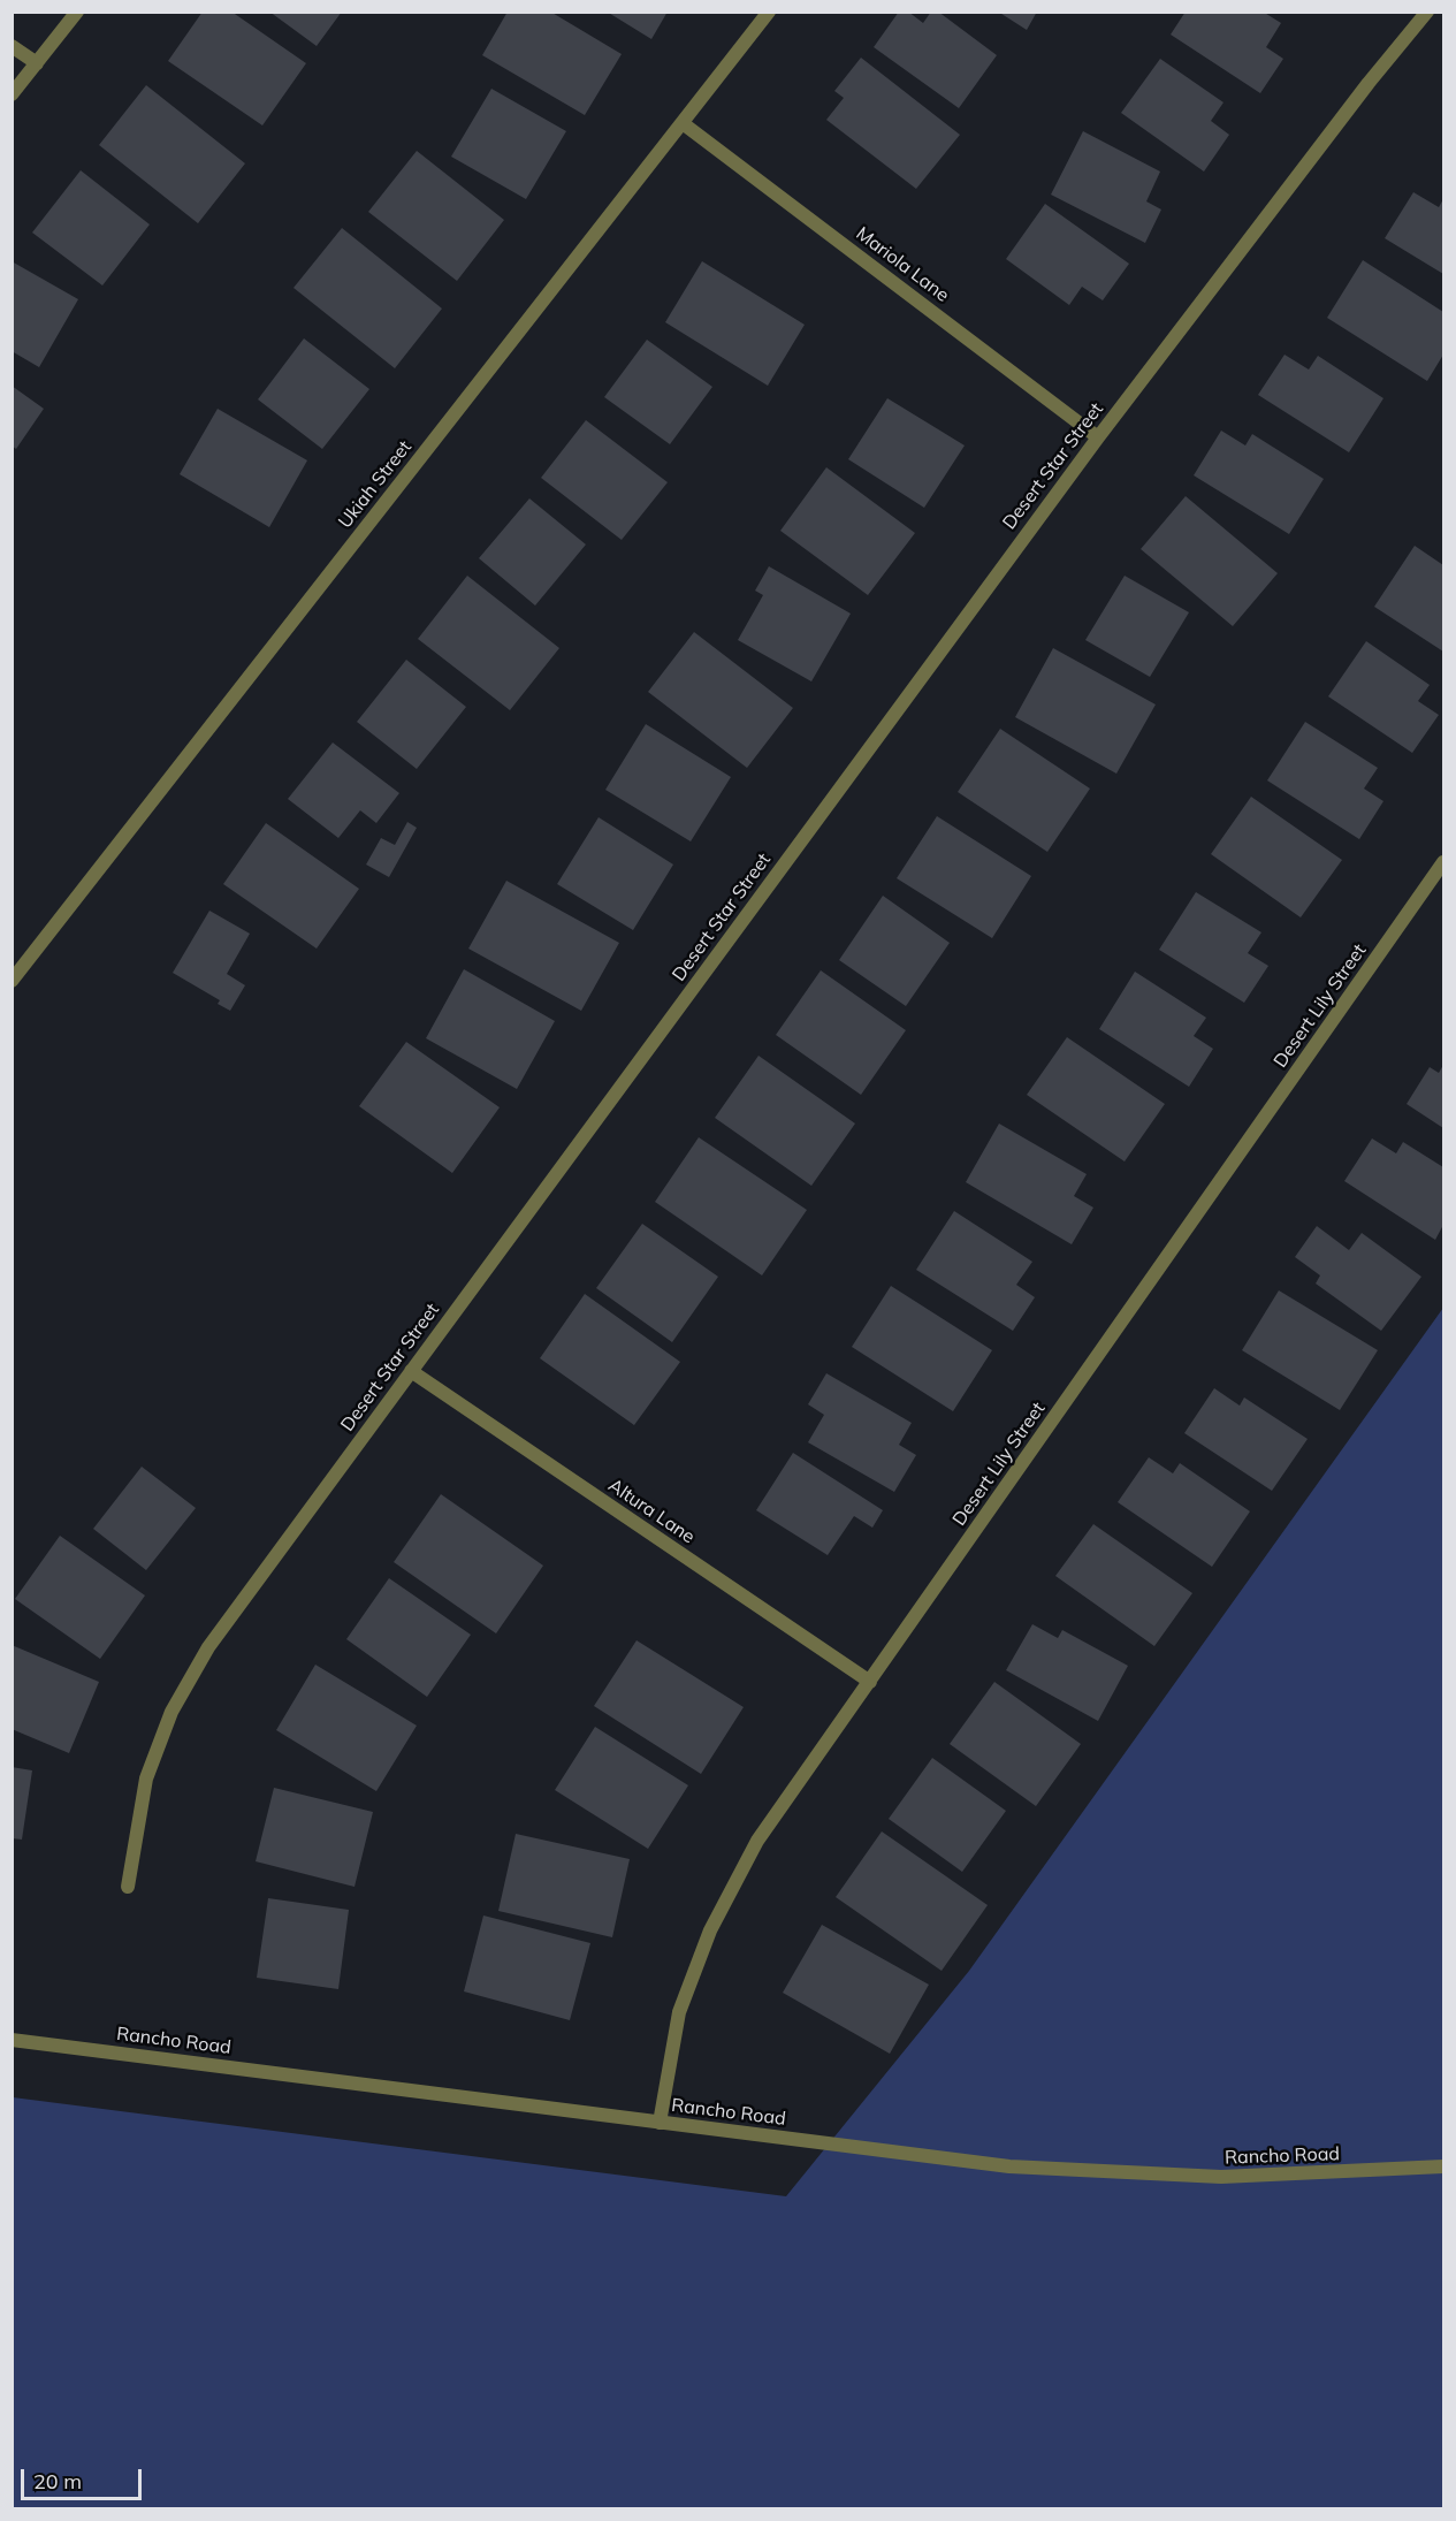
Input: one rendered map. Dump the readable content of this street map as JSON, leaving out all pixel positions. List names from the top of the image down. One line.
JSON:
{"streets":{"street":["Mariola Lane","Desert Star Street","Ukiah Street","Desert Lily Street","Altura Lane","Rancho Road"]},"crossings":[["Mariola Lane","Desert Star Street"],["Mariola Lane","Ukiah Street"],["Desert Star Street","Altura Lane"],["Desert Lily Street","Altura Lane"],["Desert Lily Street","Rancho Road"]],"scale_bar":"20 m"}
